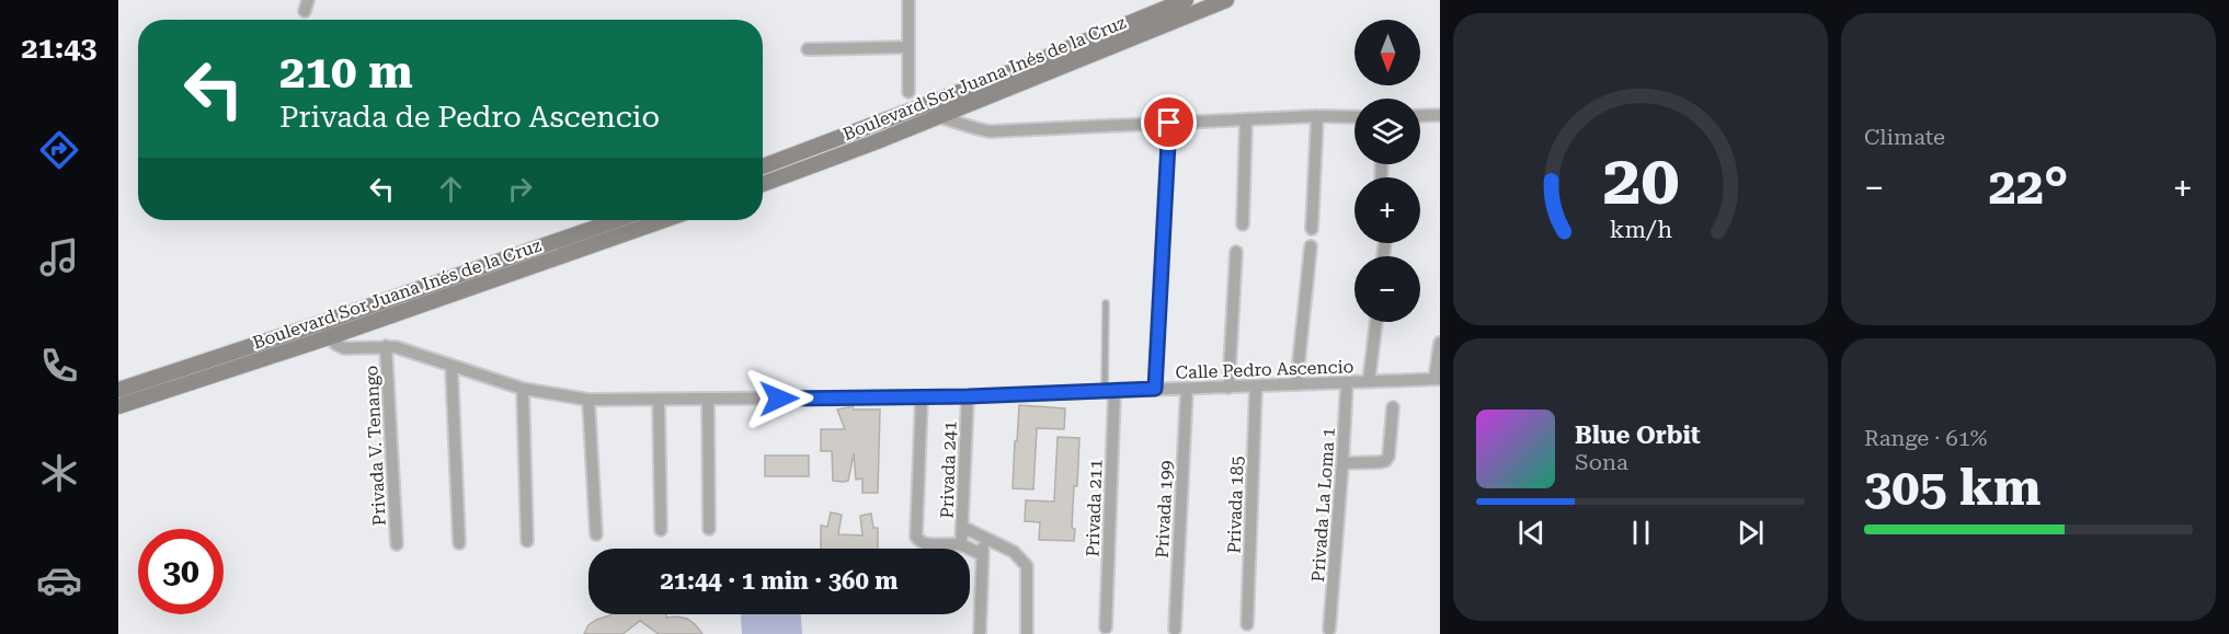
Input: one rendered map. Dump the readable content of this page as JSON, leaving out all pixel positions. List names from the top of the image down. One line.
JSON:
{"streets":{"main road":["Boulevard Sor Juana Inés de la Cruz"],"street":["Calle Pedro Ascencio","Privada V. Tenango","Privada 241","Privada 185","Privada La Loma 1","Privada 211","Privada 199"]},"crossings":[["Boulevard Sor Juana Inés de la Cruz","Calle Pedro Ascencio"],["Calle Pedro Ascencio","Privada V. Tenango"],["Calle Pedro Ascencio","Privada 241"],["Calle Pedro Ascencio","Privada 185"],["Calle Pedro Ascencio","Privada La Loma 1"],["Calle Pedro Ascencio","Privada 211"],["Calle Pedro Ascencio","Privada 199"]],"north":"bottom","page":{"tabs":"21:43","tile":["Climate",["Range · 61%","305 km"]],"map_buttons":["+","−"],"turn":["210 m","Privada de Pedro Ascencio"],"heat":["−","22°","+"],"song":["Blue Orbit","Sona"],"limit":"30","trip":"21:44 · 1 min · 360 m","gauge":["20","km/h"]}}
